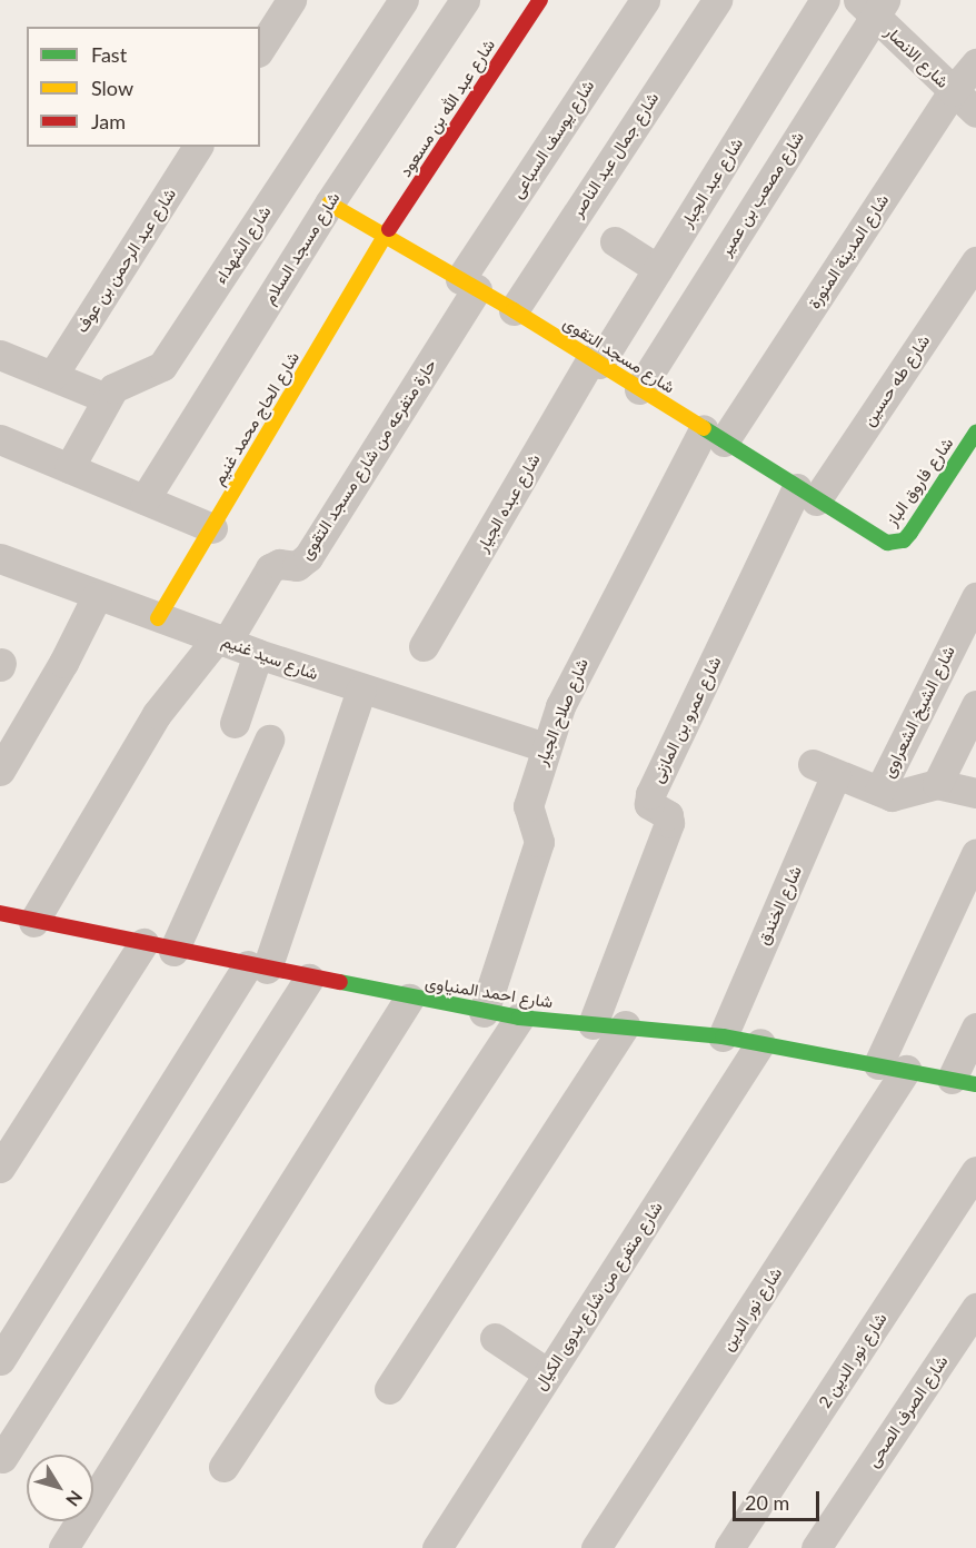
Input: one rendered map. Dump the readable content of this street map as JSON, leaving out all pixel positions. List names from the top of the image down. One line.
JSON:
{"streets":{"street":["شارع الانصار","شارع عبد الله بن مسعود","شارع يوسف السباعى","شارع جمال عبد الناصر","شارع عبد الجبار","شارع مصعب بن عمير","شارع الشهداء","شارع مسجد السلام","شارع المدينة المنورة","شارع عبد الرحمن بن عوف","شارع مسجد التقوى","شارع طه حسين","شارع الحاج محمد غنيم","حارة متفرعه من شارع مسجد التقوى","شارع فاروق الباز","شارع عبده الجيار","شارع سيد غنيم","شارع صلاح الجيار","شارع الشيخ الشعراوى","شارع عمرو بن المازنى","شارع الخندق","شارع احمد المنياوى","شارع متفرع من شارع بدوى الكيال","شارع نور الدين","شارع نور الدين 2","شارع الصرف الصحى"]},"crossings":[["شارع الانصار","شارع مصعب بن عمير"],["شارع الانصار","شارع المدينة المنورة"],["شارع عبد الله بن مسعود","شارع مسجد التقوى"],["شارع عبد الله بن مسعود","شارع الحاج محمد غنيم"],["شارع يوسف السباعى","شارع مسجد التقوى"],["شارع يوسف السباعى","حارة متفرعه من شارع مسجد التقوى"],["شارع جمال عبد الناصر","شارع مسجد التقوى"],["شارع عبد الجبار","شارع مسجد التقوى"],["شارع عبد الجبار","شارع عبده الجيار"],["شارع مصعب بن عمير","شارع مسجد التقوى"],["شارع مسجد السلام","شارع مسجد التقوى"],["شارع المدينة المنورة","شارع مسجد التقوى"],["شارع المدينة المنورة","شارع صلاح الجيار"],["شارع مسجد التقوى","شارع طه حسين"],["شارع مسجد التقوى","شارع الحاج محمد غنيم"],["شارع مسجد التقوى","حارة متفرعه من شارع مسجد التقوى"],["شارع مسجد التقوى","شارع فاروق الباز"],["شارع مسجد التقوى","شارع عبده الجيار"],["شارع مسجد التقوى","شارع صلاح الجيار"],["شارع مسجد التقوى","شارع عمرو بن المازنى"],["شارع طه حسين","شارع عمرو بن المازنى"],["شارع الحاج محمد غنيم","شارع سيد غنيم"],["حارة متفرعه من شارع مسجد التقوى","شارع سيد غنيم"],["شارع سيد غنيم","شارع صلاح الجيار"],["شارع صلاح الجيار","شارع احمد المنياوى"],["شارع الشيخ الشعراوى","شارع الخندق"],["شارع عمرو بن المازنى","شارع احمد المنياوى"],["شارع الخندق","شارع احمد المنياوى"],["شارع احمد المنياوى","شارع متفرع من شارع بدوى الكيال"],["شارع احمد المنياوى","شارع نور الدين"]],"legend":["Fast","Slow","Jam"],"scale_bar":"20 m","north":"bottom right"}
